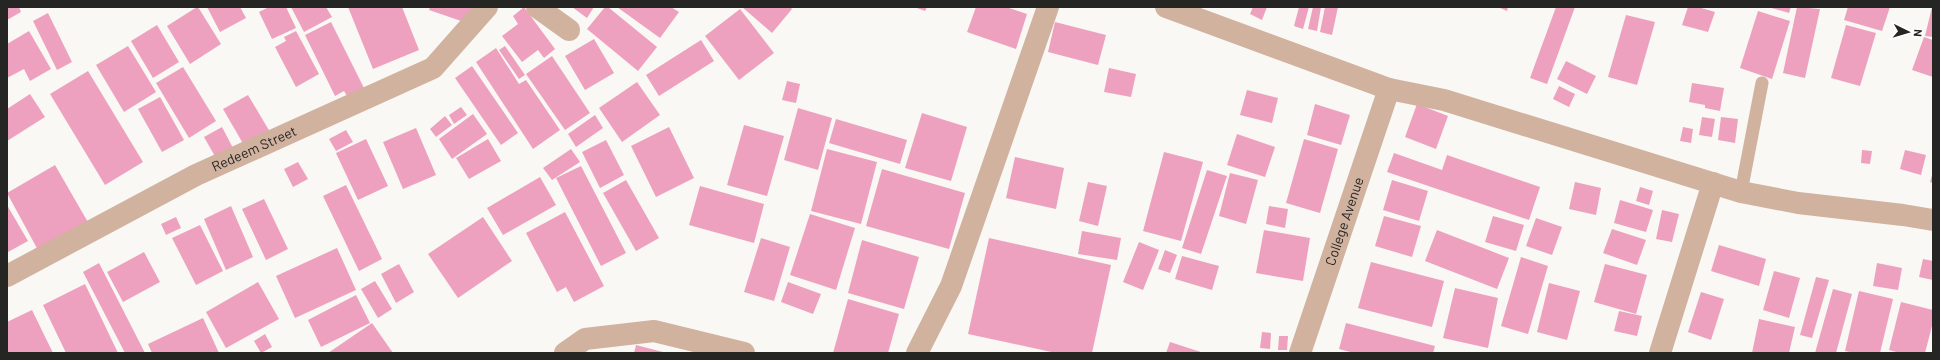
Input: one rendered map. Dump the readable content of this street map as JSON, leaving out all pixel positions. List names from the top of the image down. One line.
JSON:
{"streets":{"street":["Redeem Street","College Avenue"]},"north":"right"}
